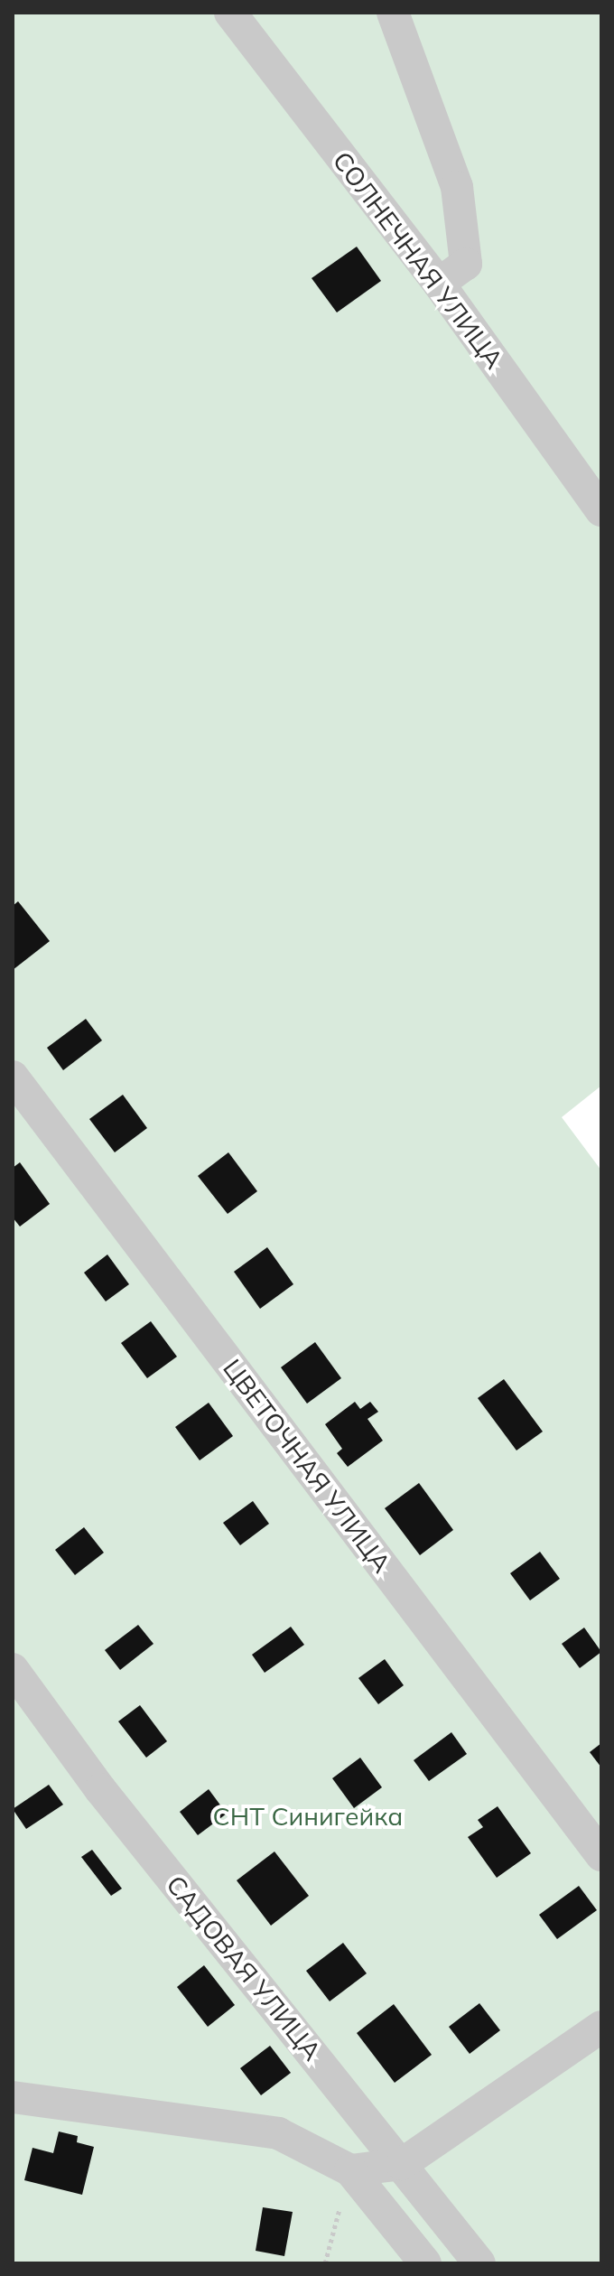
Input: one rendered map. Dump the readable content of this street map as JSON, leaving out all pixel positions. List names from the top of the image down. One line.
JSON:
{"streets":{"street":["СОЛНЕЧНАЯ УЛИЦА","ЦВЕТОЧНАЯ УЛИЦА","САДОВАЯ УЛИЦА"]},"parks":["СНТ Синигейка"]}
